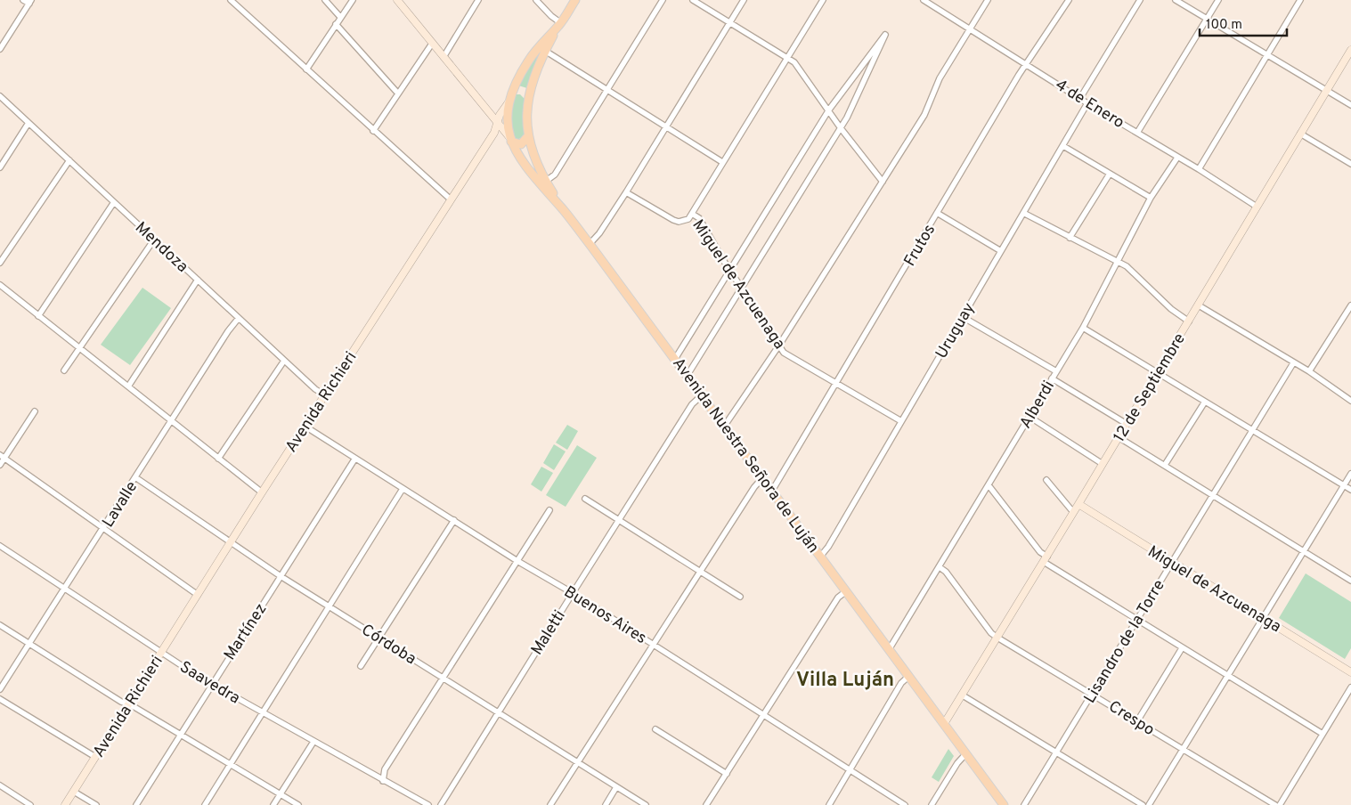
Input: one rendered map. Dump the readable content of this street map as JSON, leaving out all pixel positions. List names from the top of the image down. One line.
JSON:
{"streets":{"main road":["Avenida Richieri","Avenida Nuestra Señora de Luján"],"street":["4 de Enero","Frutos","Mendoza","Miguel de Azcuenaga","Uruguay","12 de Septiembre","Alberdi","Lavalle","Buenos Aires","Martínez","Maletti","Lisandro de la Torre","Córdoba","Saavedra","Crespo"]},"crossings":[["4 de Enero","Frutos"],["4 de Enero","Uruguay"],["4 de Enero","12 de Septiembre"],["4 de Enero","Alberdi"],["Frutos","Miguel de Azcuenaga"],["Frutos","Avenida Nuestra Señora de Luján"],["Mendoza","Avenida Richieri"],["Mendoza","Lavalle"],["Miguel de Azcuenaga","Uruguay"],["Miguel de Azcuenaga","12 de Septiembre"],["Miguel de Azcuenaga","Lisandro de la Torre"],["Uruguay","Avenida Nuestra Señora de Luján"],["12 de Septiembre","Avenida Nuestra Señora de Luján"],["12 de Septiembre","Crespo"],["Avenida Richieri","Avenida Nuestra Señora de Luján"],["Avenida Richieri","Buenos Aires"],["Avenida Richieri","Córdoba"],["Avenida Richieri","Saavedra"],["Alberdi","Avenida Nuestra Señora de Luján"],["Alberdi","Crespo"],["Avenida Nuestra Señora de Luján","Maletti"],["Lavalle","Córdoba"],["Lavalle","Saavedra"],["Buenos Aires","Martínez"],["Buenos Aires","Maletti"],["Martínez","Córdoba"],["Martínez","Saavedra"],["Maletti","Córdoba"],["Lisandro de la Torre","Crespo"]],"districts":["Villa Luján"],"scale_bar":"100 m"}
